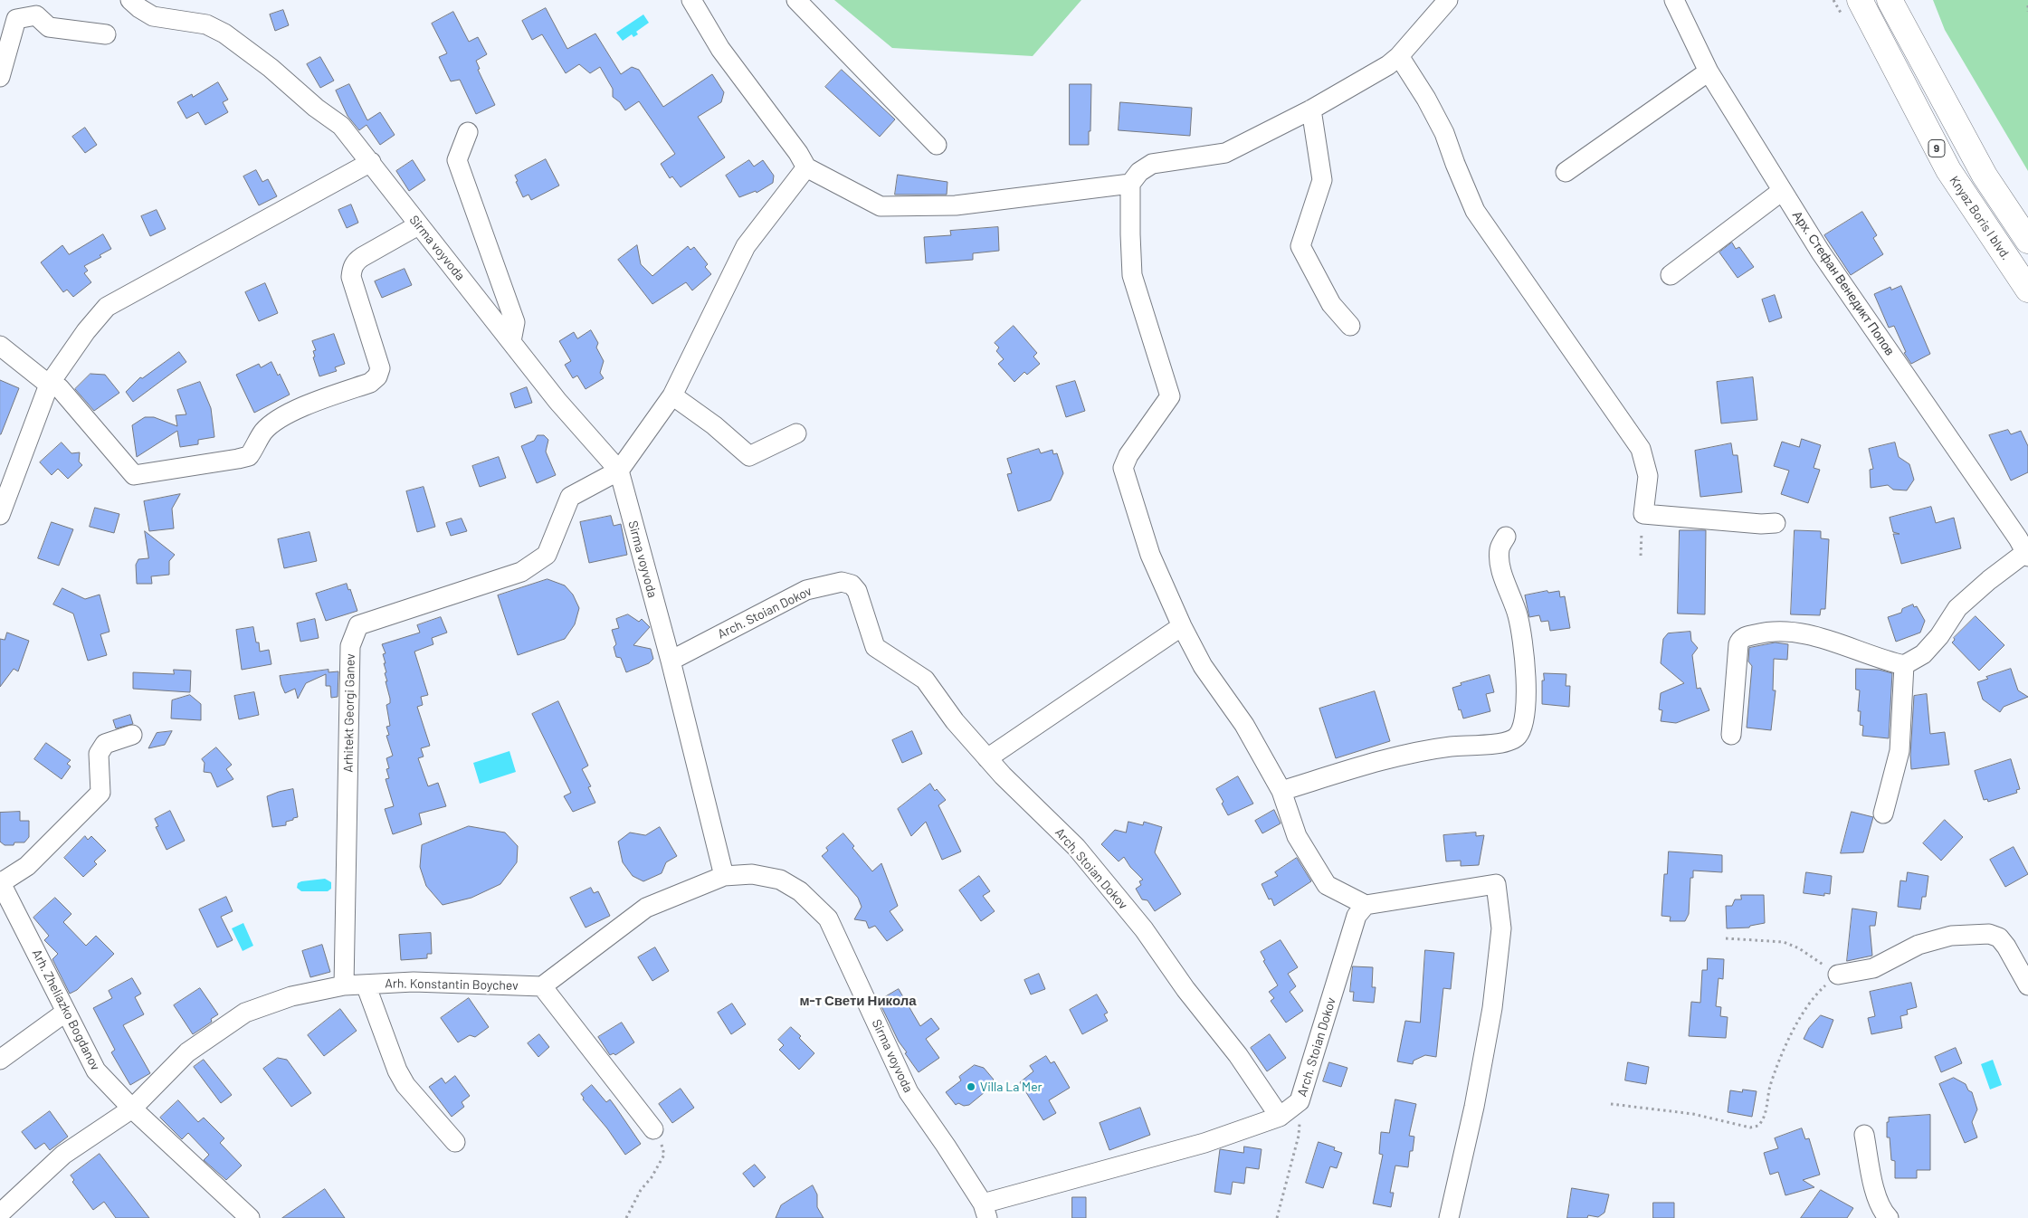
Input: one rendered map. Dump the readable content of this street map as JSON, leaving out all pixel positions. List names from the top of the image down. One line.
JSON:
{"streets":{"highway":["9","Knyaz Boris I blvd."],"street":["Sirma voyvoda","Арх. Стефан Венедикт Попов","Arch. Stoian Dokov","Arhitekt Georgi Ganev","Arch, Stoian Dokov","Arh. Konstantin Boychev","Arh. Zheliazko Bogdanov"]},"crossings":[["Sirma voyvoda","Arch. Stoian Dokov"],["Sirma voyvoda","Arhitekt Georgi Ganev"],["Arch. Stoian Dokov","Arch, Stoian Dokov"],["Arhitekt Georgi Ganev","Arh. Konstantin Boychev"],["Arh. Konstantin Boychev","Arh. Zheliazko Bogdanov"]],"districts":["м-т Свети Никола"],"places":["Villa La Mer"]}
